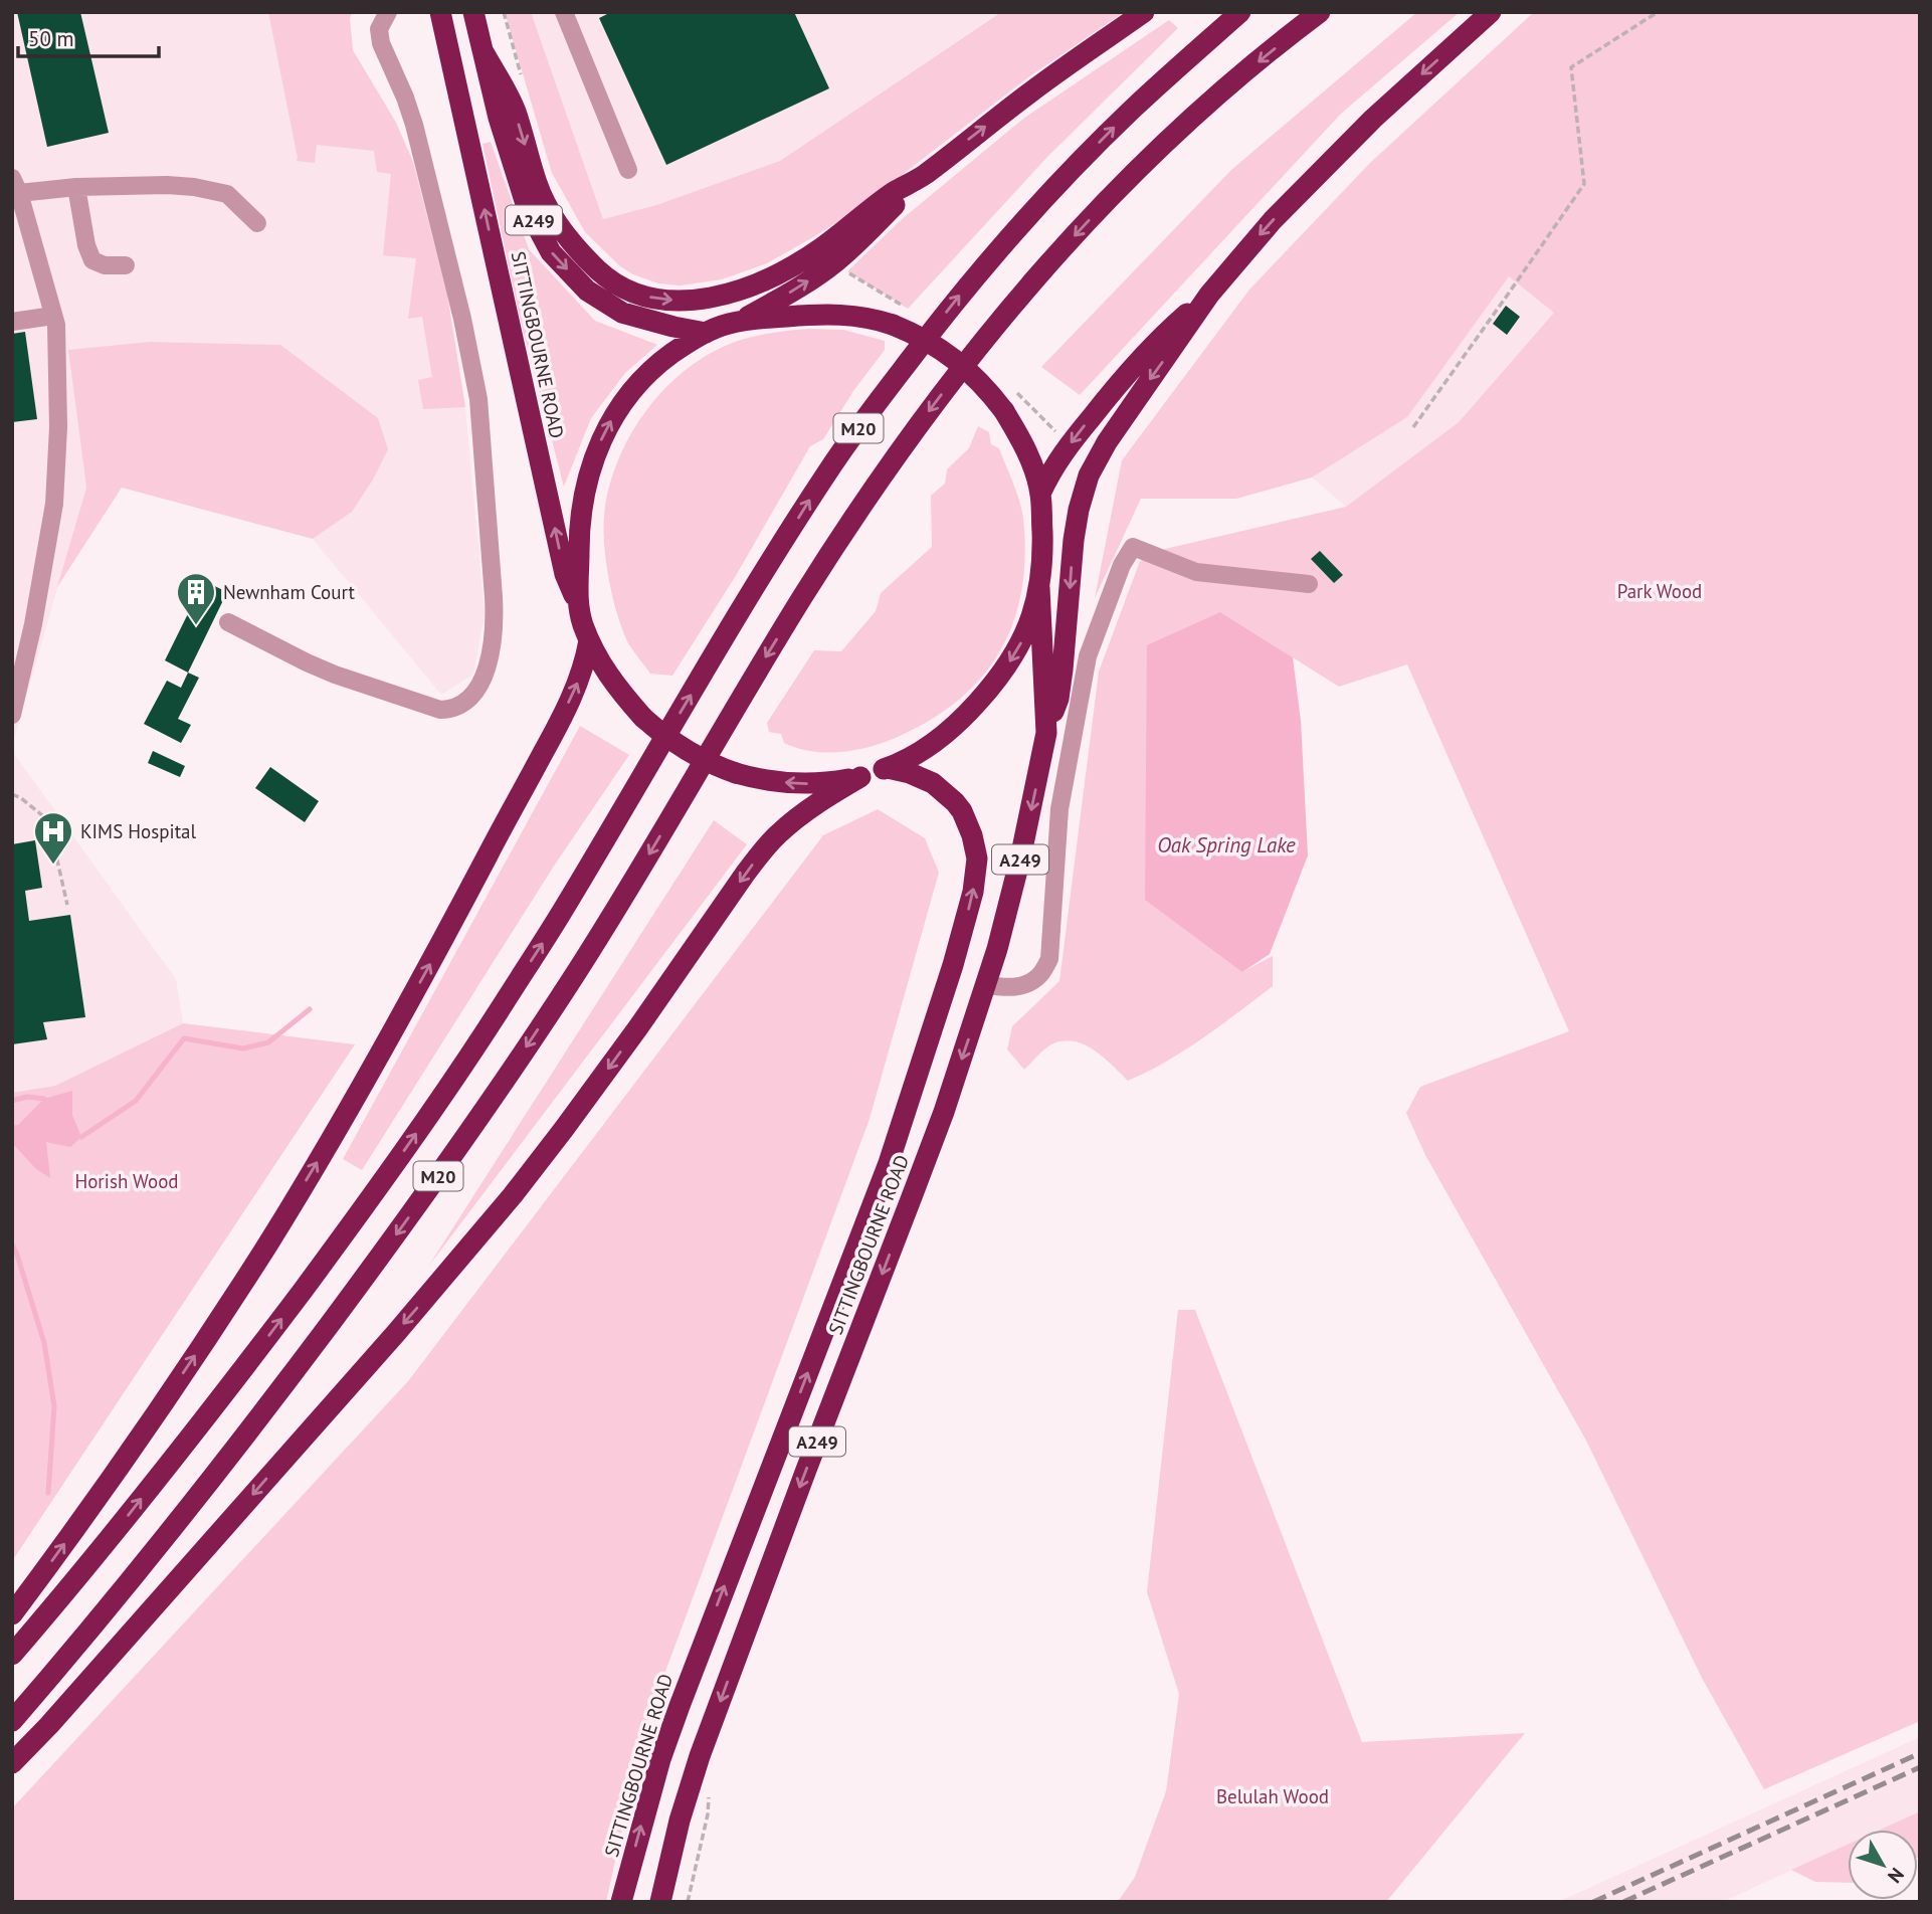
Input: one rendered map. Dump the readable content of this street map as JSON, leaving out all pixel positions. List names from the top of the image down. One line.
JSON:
{"streets":{"highway":["A249","SITTINGBOURNE ROAD","M20"]},"water":["Oak Spring Lake"],"parks":["Park Wood","Horish Wood","Belulah Wood"],"places":{"building":["Newnham Court"],"hospital":["KIMS Hospital"]},"scale_bar":"50 m","north":"bottom right"}
